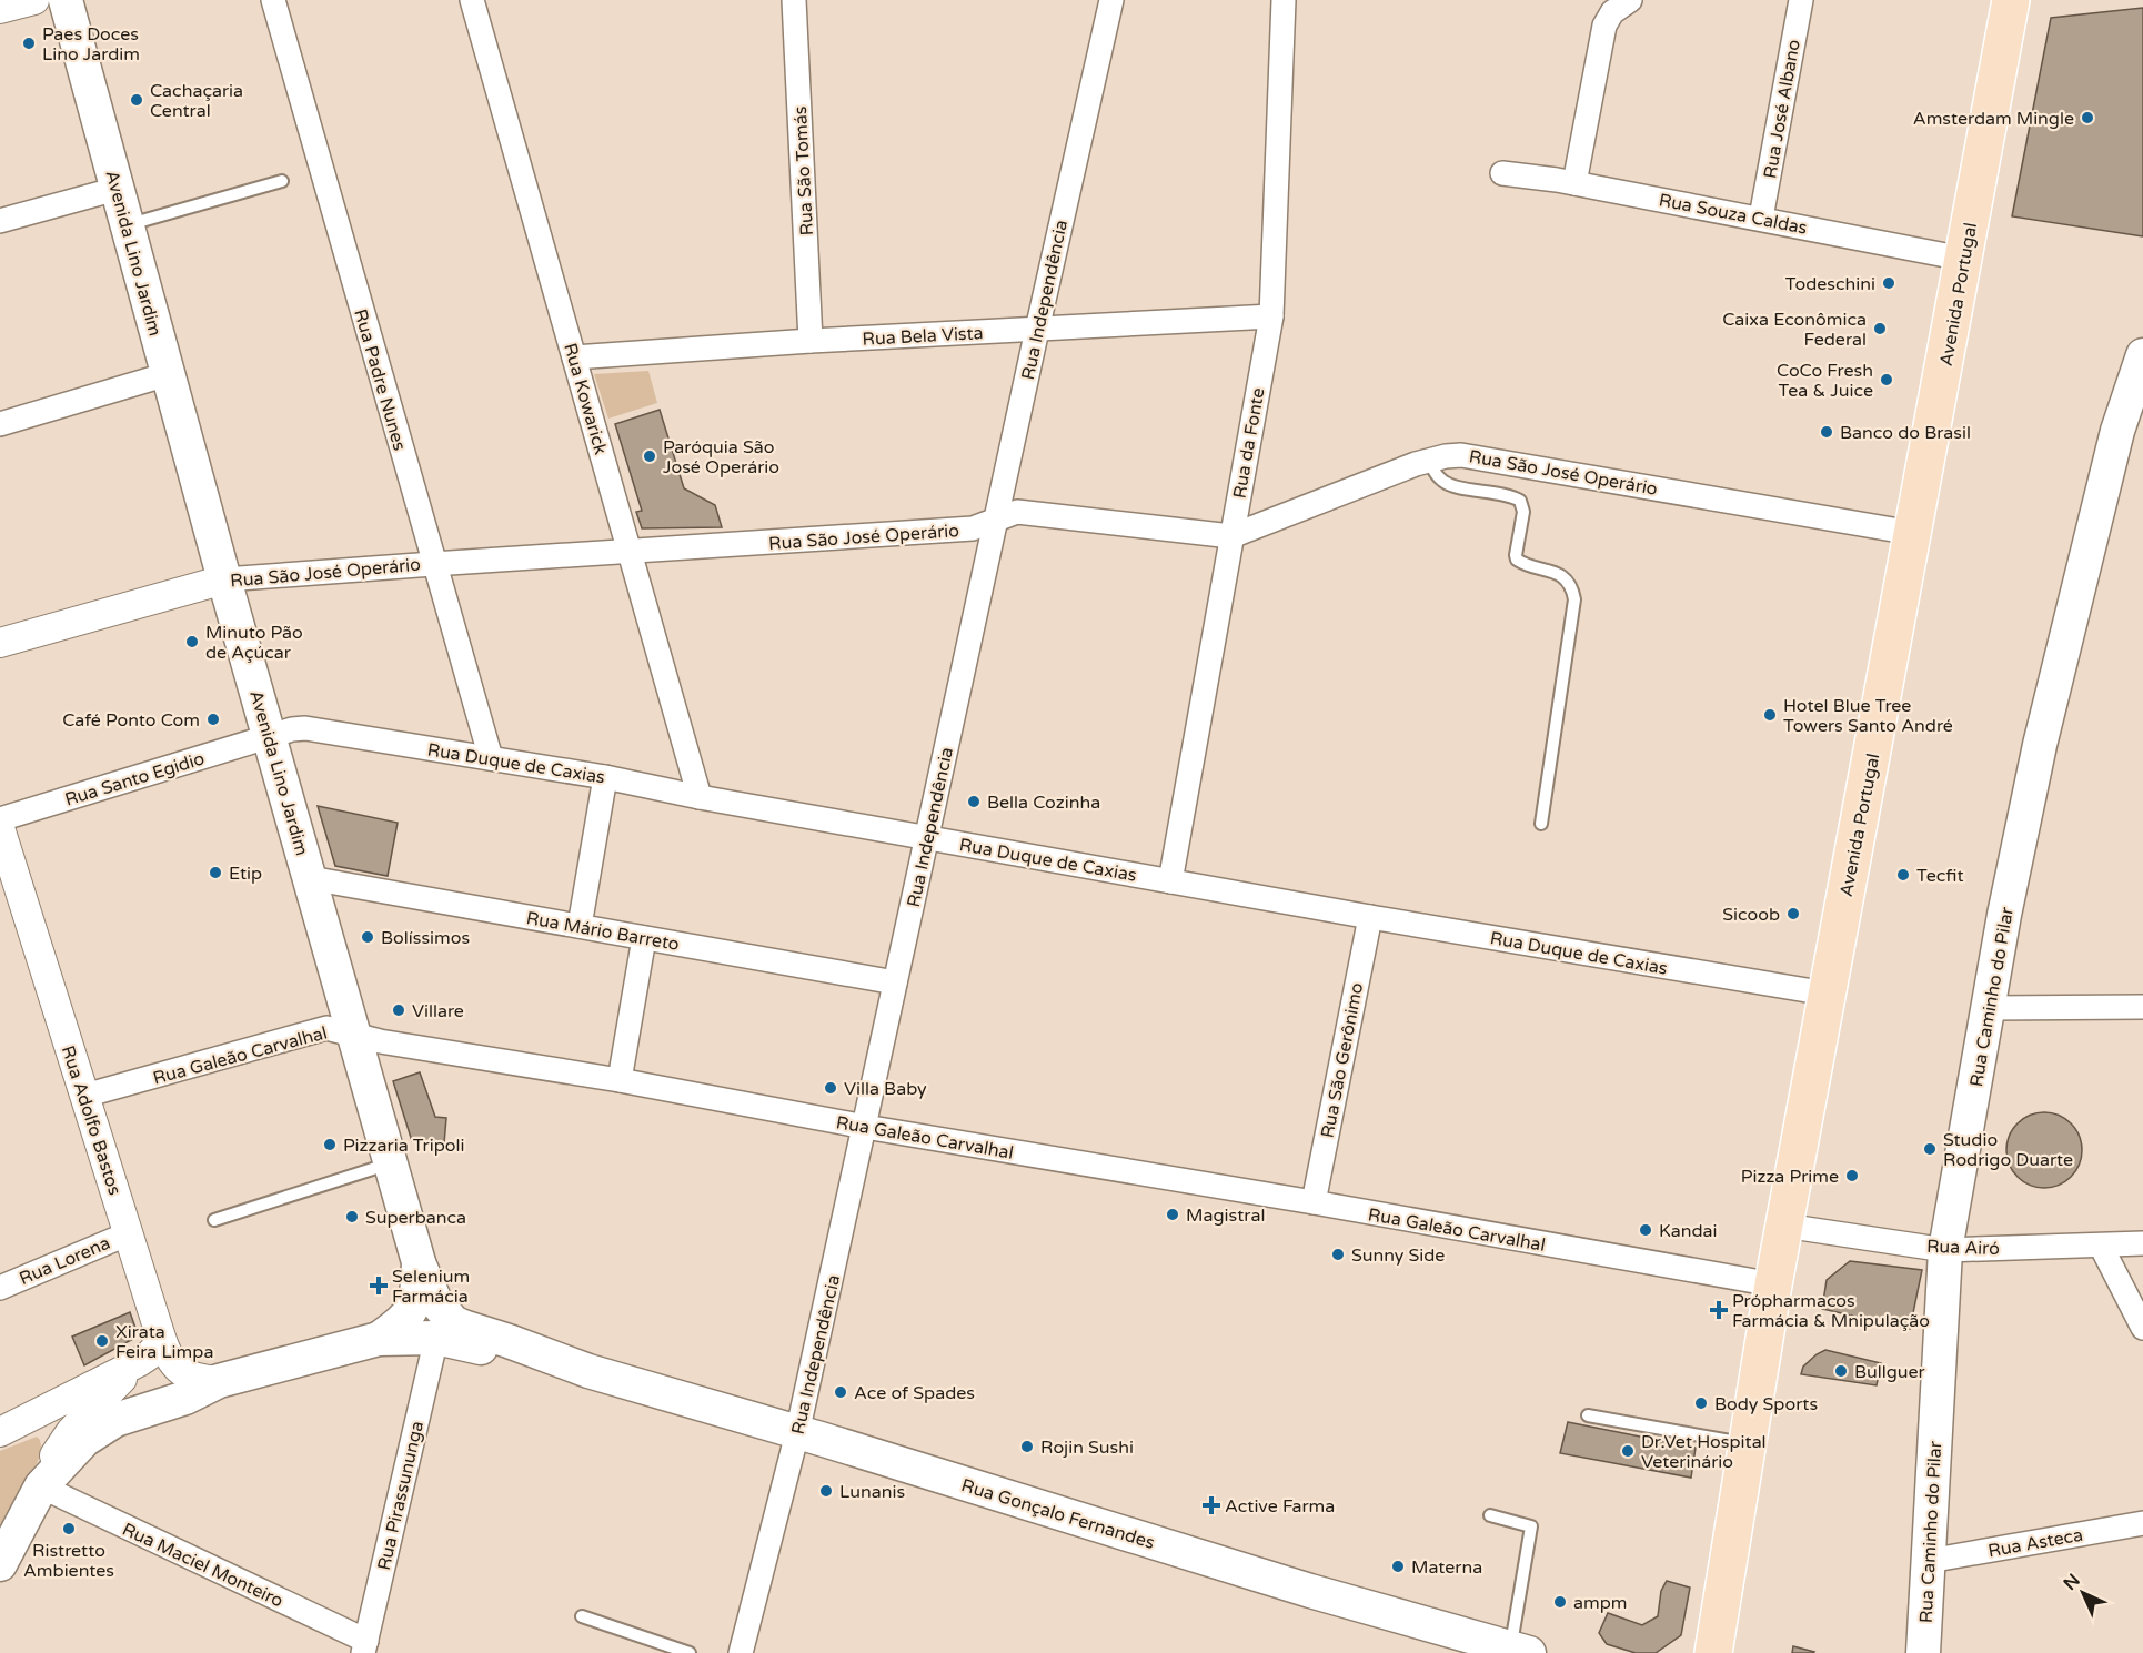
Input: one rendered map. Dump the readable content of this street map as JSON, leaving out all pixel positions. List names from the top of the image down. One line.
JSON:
{"streets":{"main road":["Avenida Lino Jardim","Avenida Portugal","Rua Caminho do Pilar","Rua Gonçalo Fernandes"],"street":["Rua José Albano","Rua São Tomás","Rua Souza Caldas","Rua Independência","Rua Bela Vista","Rua Padre Nunes","Rua Kowarick","Rua da Fonte","Rua São José Operário","Rua Duque de Caxias","Rua Santo Egidio","Rua Mário Barreto","Rua Galeão Carvalhal","Rua São Gerônimo","Rua Adolfo Bastos","Rua Airó","Rua Lorena","Rua Pirassununga","Rua Asteca","Rua Maciel Monteiro"]},"crossings":[["Rua José Albano","Rua Souza Caldas"],["Rua São Tomás","Rua Bela Vista"],["Rua Souza Caldas","Avenida Portugal"],["Avenida Lino Jardim","Rua São José Operário"],["Avenida Lino Jardim","Rua Duque de Caxias"],["Avenida Lino Jardim","Rua Santo Egidio"],["Avenida Lino Jardim","Rua Mário Barreto"],["Avenida Lino Jardim","Rua Galeão Carvalhal"],["Avenida Lino Jardim","Rua Gonçalo Fernandes"],["Avenida Portugal","Rua São José Operário"],["Avenida Portugal","Rua Duque de Caxias"],["Avenida Portugal","Rua Galeão Carvalhal"],["Avenida Portugal","Rua Airó"],["Rua Independência","Rua Bela Vista"],["Rua Independência","Rua São José Operário"],["Rua Independência","Rua Duque de Caxias"],["Rua Independência","Rua Mário Barreto"],["Rua Independência","Rua Galeão Carvalhal"],["Rua Independência","Rua Gonçalo Fernandes"],["Rua Bela Vista","Rua Kowarick"],["Rua Bela Vista","Rua da Fonte"],["Rua Padre Nunes","Rua São José Operário"],["Rua Padre Nunes","Rua Duque de Caxias"],["Rua Kowarick","Rua São José Operário"],["Rua Kowarick","Rua Duque de Caxias"],["Rua da Fonte","Rua São José Operário"],["Rua da Fonte","Rua Duque de Caxias"],["Rua Duque de Caxias","Rua Santo Egidio"],["Rua Duque de Caxias","Rua São Gerônimo"],["Rua Caminho do Pilar","Rua Airó"],["Rua Caminho do Pilar","Rua Asteca"],["Rua Galeão Carvalhal","Rua São Gerônimo"],["Rua Galeão Carvalhal","Rua Adolfo Bastos"],["Rua Adolfo Bastos","Rua Lorena"],["Rua Adolfo Bastos","Rua Gonçalo Fernandes"],["Rua Pirassununga","Rua Gonçalo Fernandes"],["Rua Pirassununga","Rua Maciel Monteiro"],["Rua Gonçalo Fernandes","Rua Maciel Monteiro"]],"places":{"other":["Paes Doces Lino Jardim","Cachaçaria Central","Amsterdam Mingle","Todeschini","Caixa Econômica Federal","CoCo Fresh Tea & Juice","Banco do Brasil","Paróquia São José Operário","Minuto Pão de Açúcar","Hotel Blue Tree Towers Santo André","Café Ponto Com","Bella Cozinha","Etip","Tecfit","Sicoob","Bolíssimos","Villare","Villa Baby","Pizzaria Tripoli","Studio Rodrigo Duarte","Pizza Prime","Magistral","Superbanca","Kandai","Sunny Side","Xirata Feira Limpa","Bullguer","Ace of Spades","Body Sports","Rojin Sushi","Dr.Vet Hospital Veterinário","Lunanis","Ristretto Ambientes","Materna","ampm"],"health":["Selenium Farmácia","Própharmacos Farmácia & Mnipulação","Active Farma"]},"north":"top left"}
